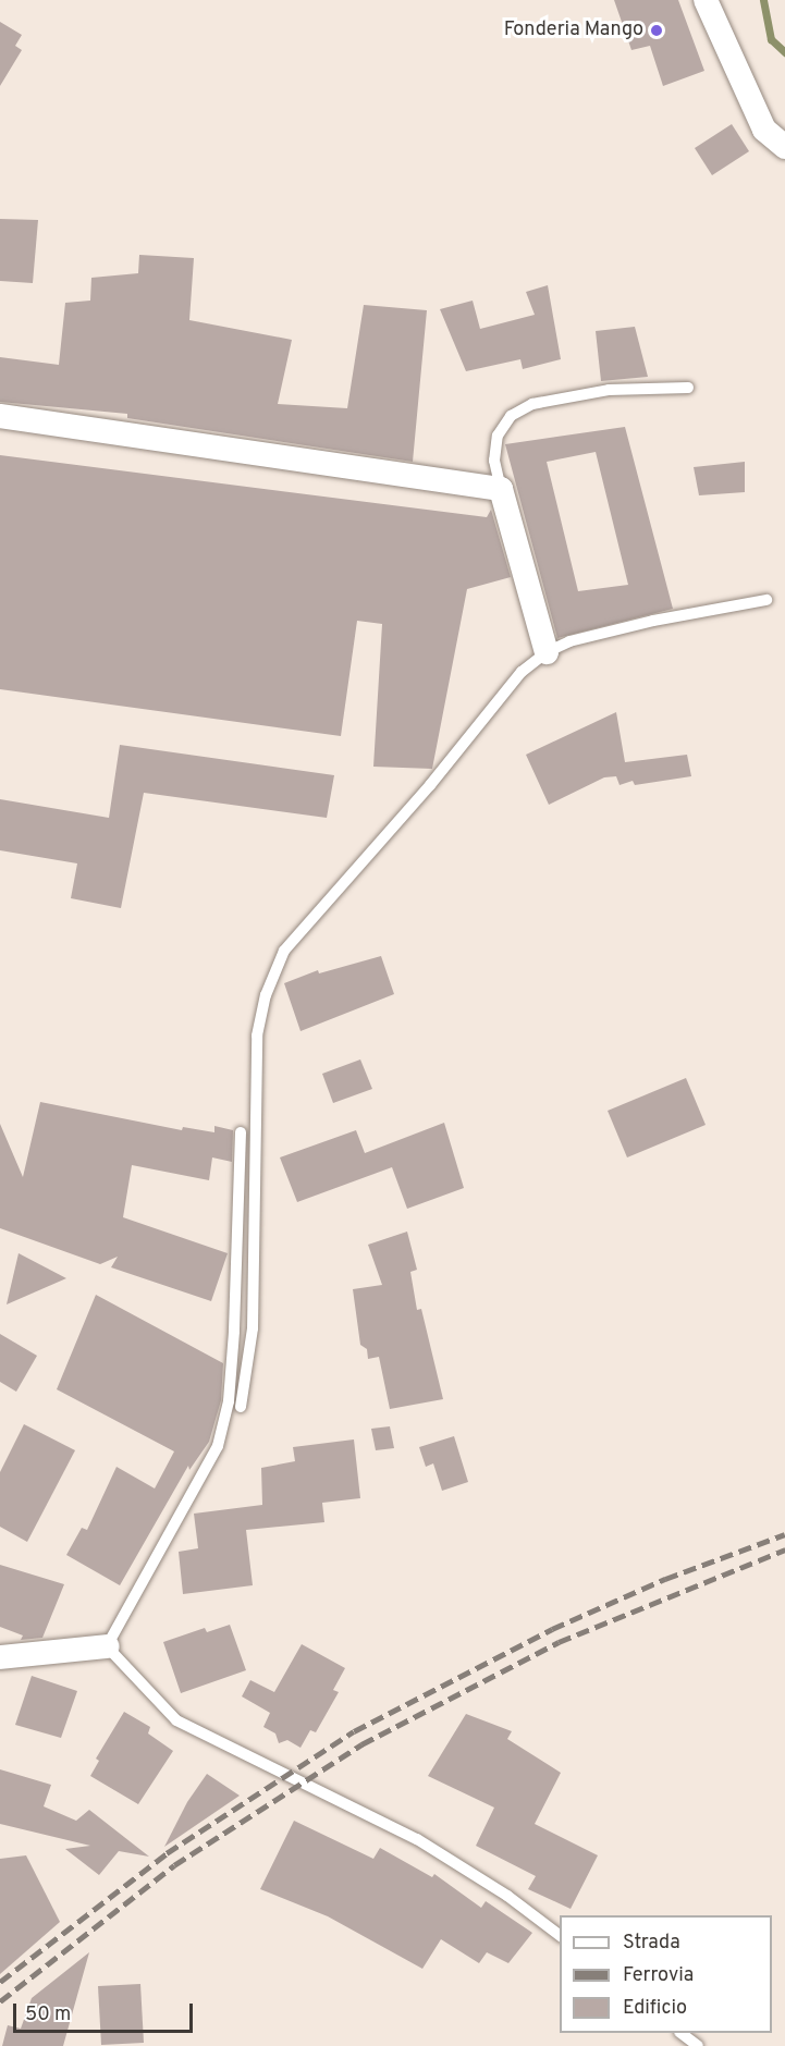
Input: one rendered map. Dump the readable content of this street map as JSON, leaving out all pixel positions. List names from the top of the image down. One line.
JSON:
{"places":["Fonderia Mango"],"legend":["Strada","Ferrovia","Edificio"],"scale_bar":"50 m"}
